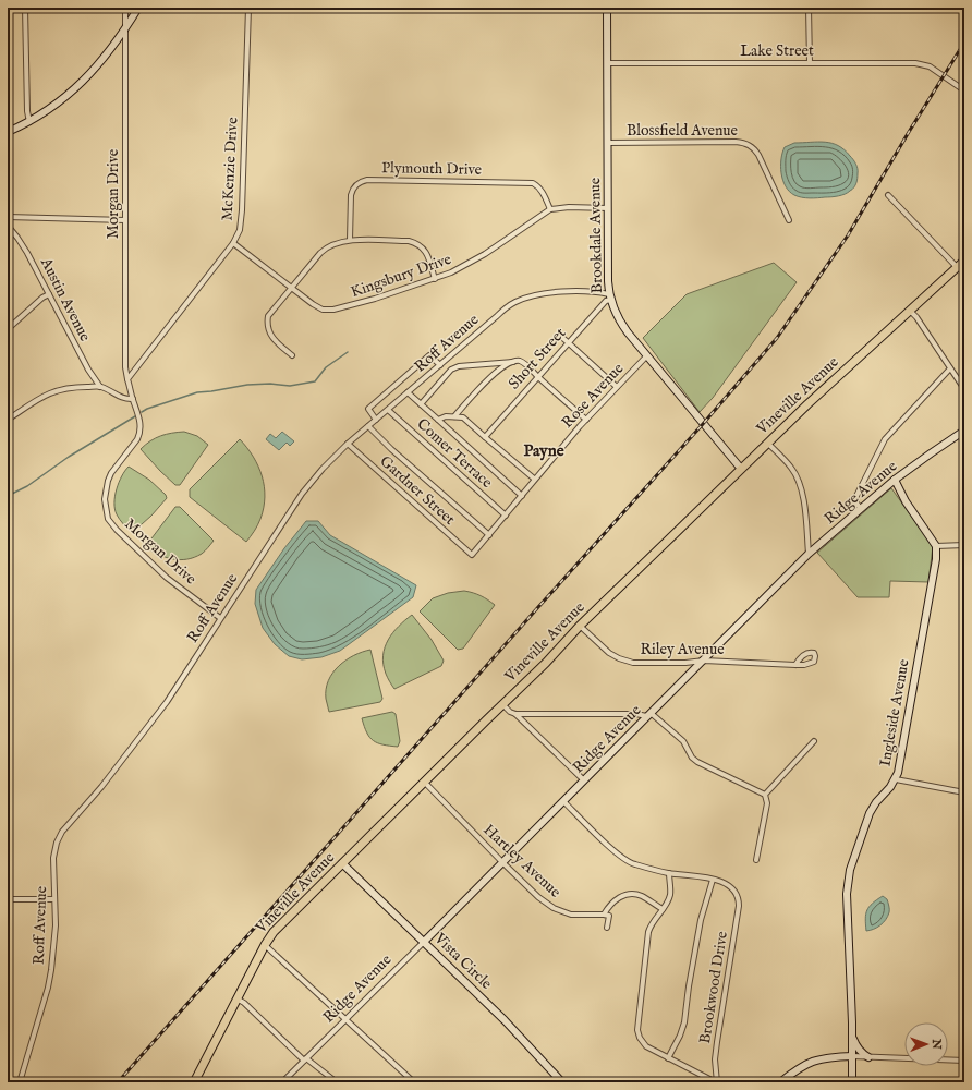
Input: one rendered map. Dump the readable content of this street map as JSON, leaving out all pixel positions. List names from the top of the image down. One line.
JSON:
{"streets":{"main road":["Vineville Avenue"],"street":["Lake Street","Blossfield Avenue","McKenzie Drive","Plymouth Drive","Morgan Drive","Brookdale Avenue","Kingsbury Drive","Austin Avenue","Roff Avenue","Short Street","Rose Avenue","Comer Terrace","Gardner Street","Ridge Avenue","Riley Avenue","Ingleside Avenue","Hartley Avenue","Vista Circle","Brookwood Drive"]},"crossings":[["Lake Street","Brookdale Avenue"],["Blossfield Avenue","Brookdale Avenue"],["McKenzie Drive","Morgan Drive"],["McKenzie Drive","Kingsbury Drive"],["Plymouth Drive","Kingsbury Drive"],["Morgan Drive","Roff Avenue"],["Brookdale Avenue","Kingsbury Drive"],["Brookdale Avenue","Roff Avenue"],["Brookdale Avenue","Short Street"],["Brookdale Avenue","Rose Avenue"],["Brookdale Avenue","Vineville Avenue"],["Roff Avenue","Short Street"],["Roff Avenue","Comer Terrace"],["Roff Avenue","Gardner Street"],["Rose Avenue","Comer Terrace"],["Rose Avenue","Gardner Street"],["Vineville Avenue","Riley Avenue"],["Vineville Avenue","Hartley Avenue"],["Vineville Avenue","Vista Circle"],["Ridge Avenue","Riley Avenue"],["Ridge Avenue","Hartley Avenue"],["Ridge Avenue","Vista Circle"]],"districts":["Payne"],"north":"right"}
